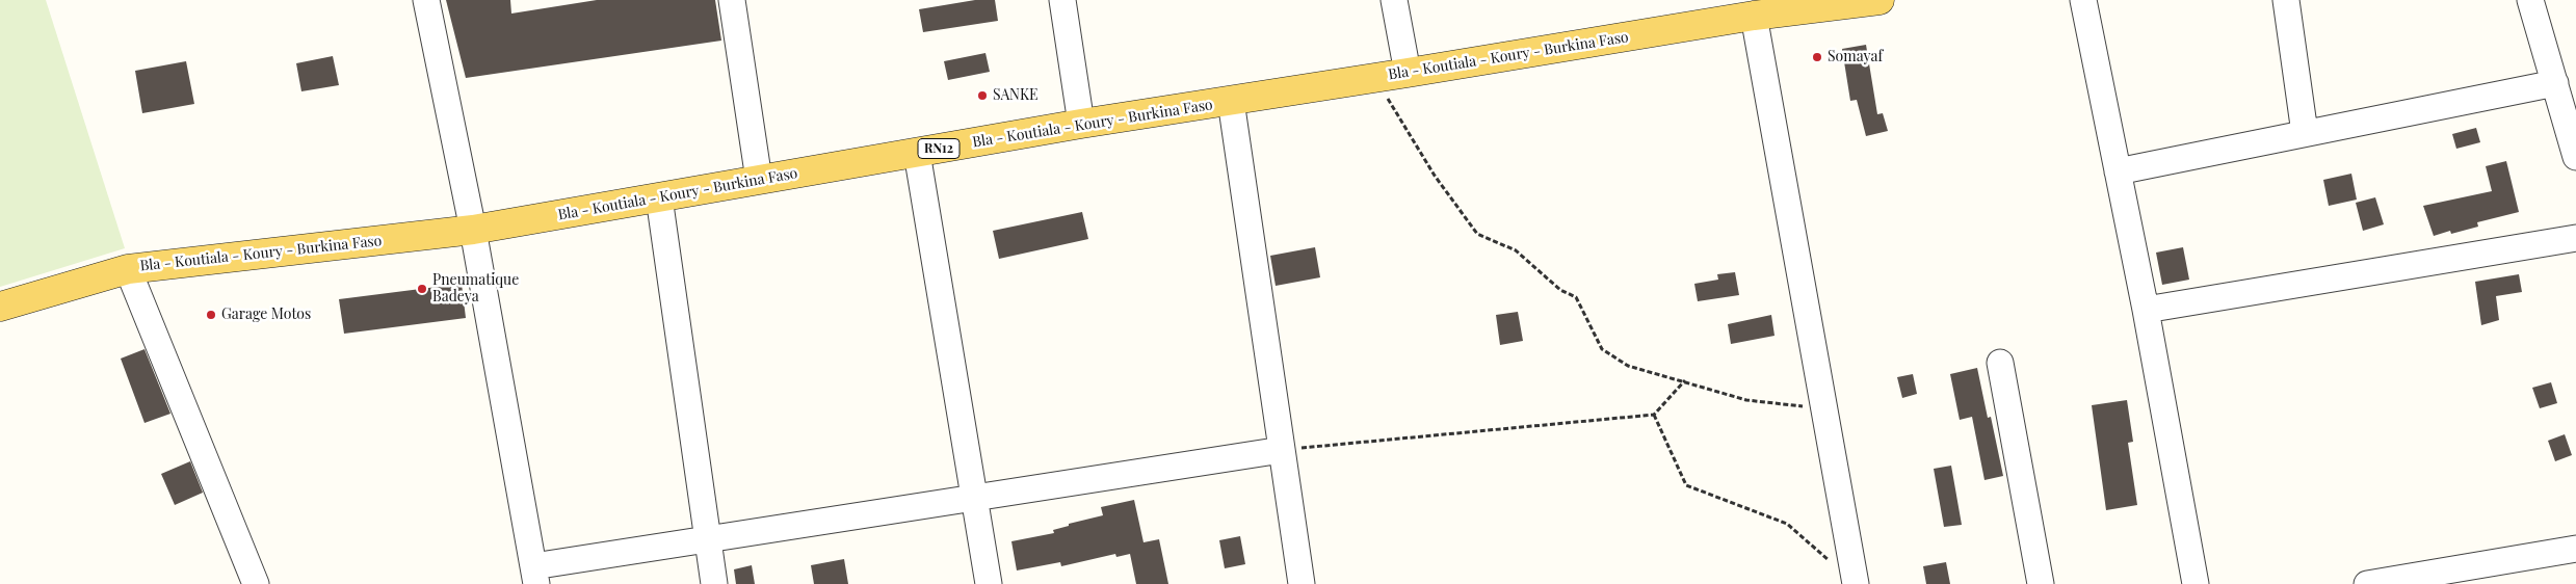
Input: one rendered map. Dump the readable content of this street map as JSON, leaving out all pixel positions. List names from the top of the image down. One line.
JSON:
{"streets":{"main road":["Bla - Koutiala - Koury - Burkina Faso","RN12"]},"places":["Somayaf","SANKE","Pneumatique Badeya","Garage Motos"]}
